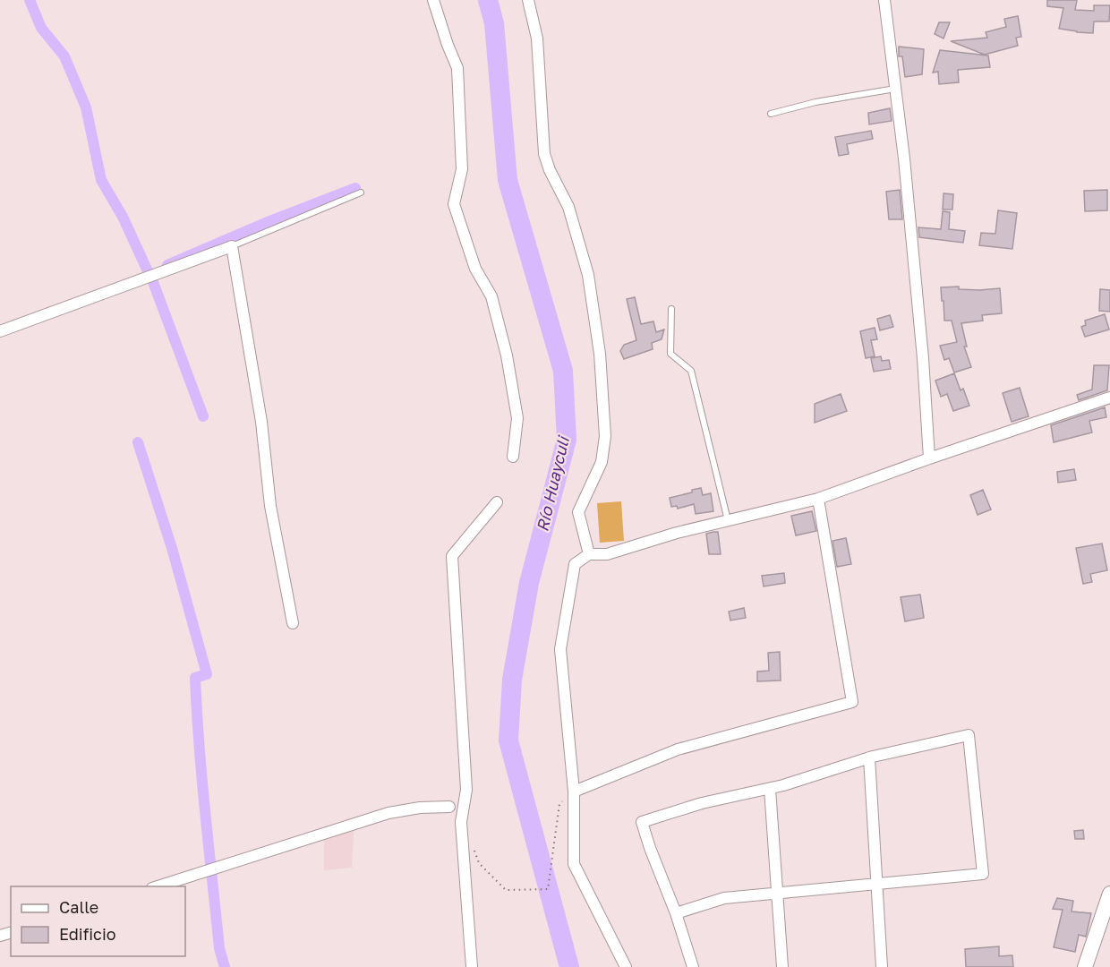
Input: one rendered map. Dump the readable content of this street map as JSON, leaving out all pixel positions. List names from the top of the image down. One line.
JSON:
{"water":["Río Huayculi"],"legend":["Calle","Edificio"]}
